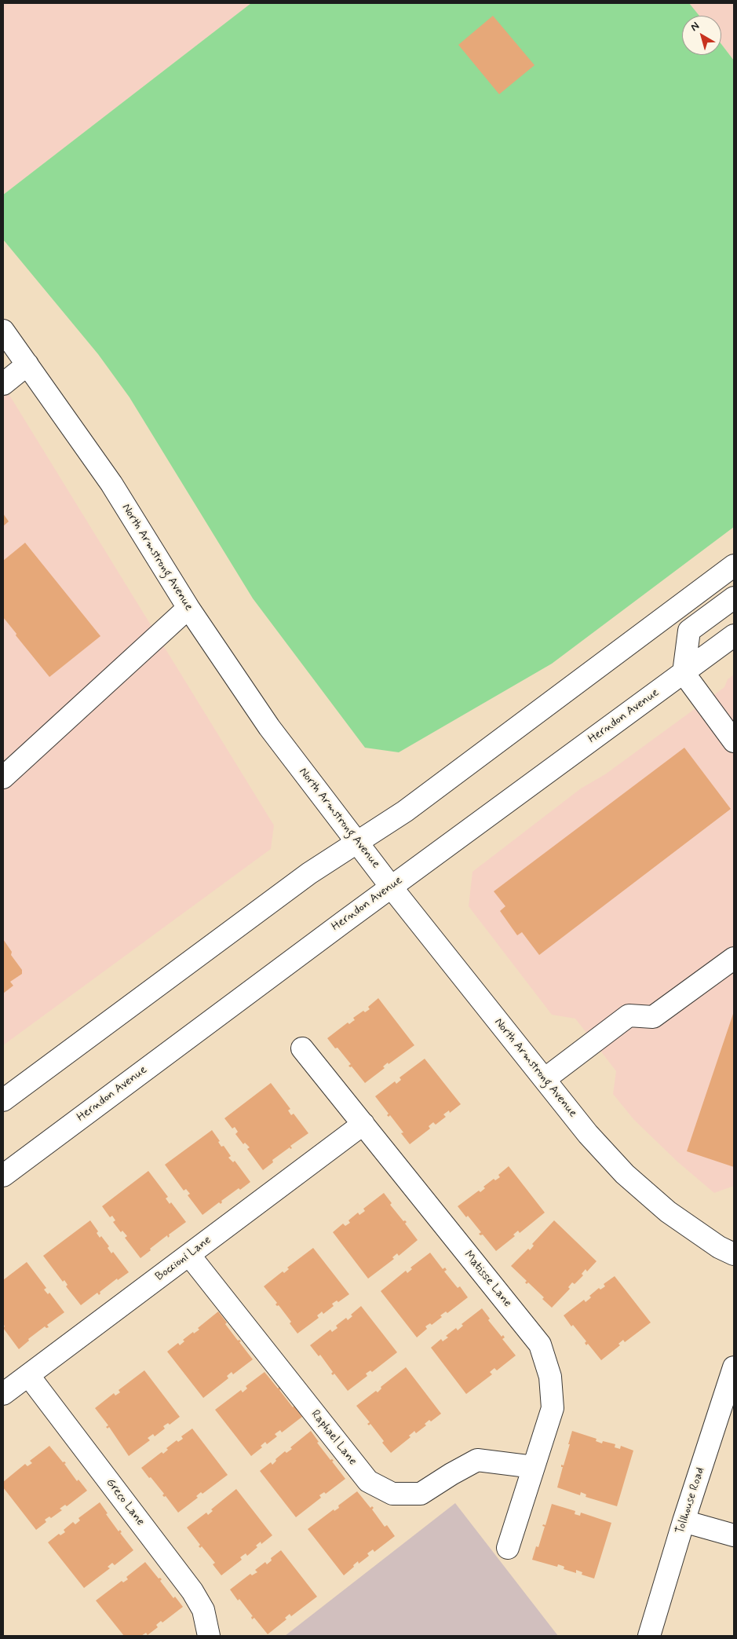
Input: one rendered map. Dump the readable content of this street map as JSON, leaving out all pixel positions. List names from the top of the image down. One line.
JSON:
{"streets":{"street":["North Armstrong Avenue","Herndon Avenue","Boccioni Lane","Matisse Lane","Raphael Lane","Tollhouse Road","Greco Lane"]},"crossings":[["North Armstrong Avenue","Herndon Avenue"],["Boccioni Lane","Matisse Lane"],["Boccioni Lane","Raphael Lane"],["Boccioni Lane","Greco Lane"],["Matisse Lane","Raphael Lane"]],"north":"top left"}
